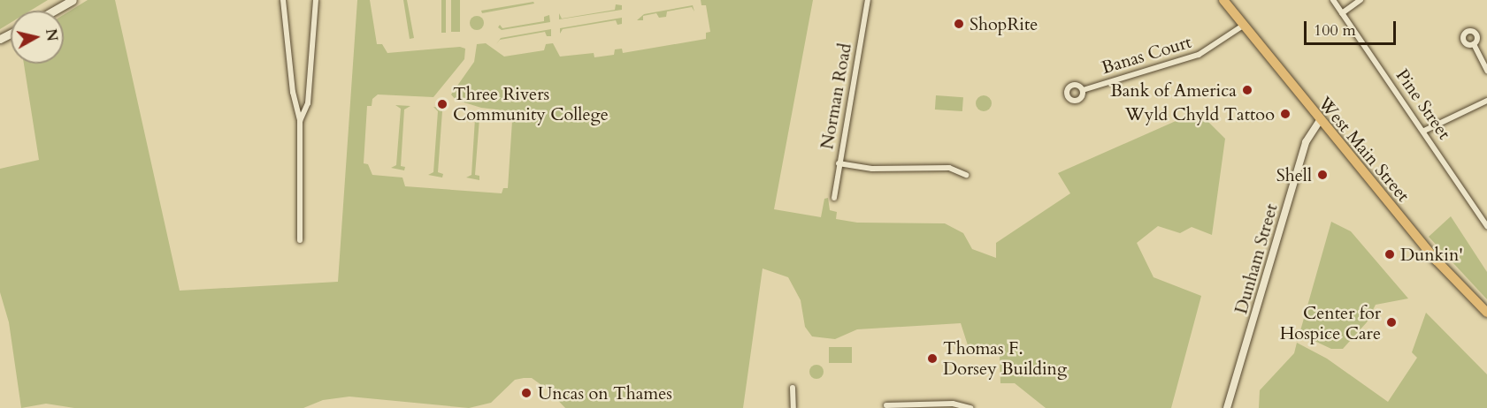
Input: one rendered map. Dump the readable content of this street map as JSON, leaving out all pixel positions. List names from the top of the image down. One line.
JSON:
{"streets":{"main road":["West Main Street"],"street":["Banas Court","Norman Road","Pine Street","Dunham Street"]},"crossings":[["Banas Court","West Main Street"],["West Main Street","Dunham Street"]],"places":["ShopRite","Bank of America","Three Rivers Community College","Wyld Chyld Tattoo","Shell","Dunkin'","Center for Hospice Care","Thomas F. Dorsey Building","Uncas on Thames"],"scale_bar":"100 m","north":"right"}
